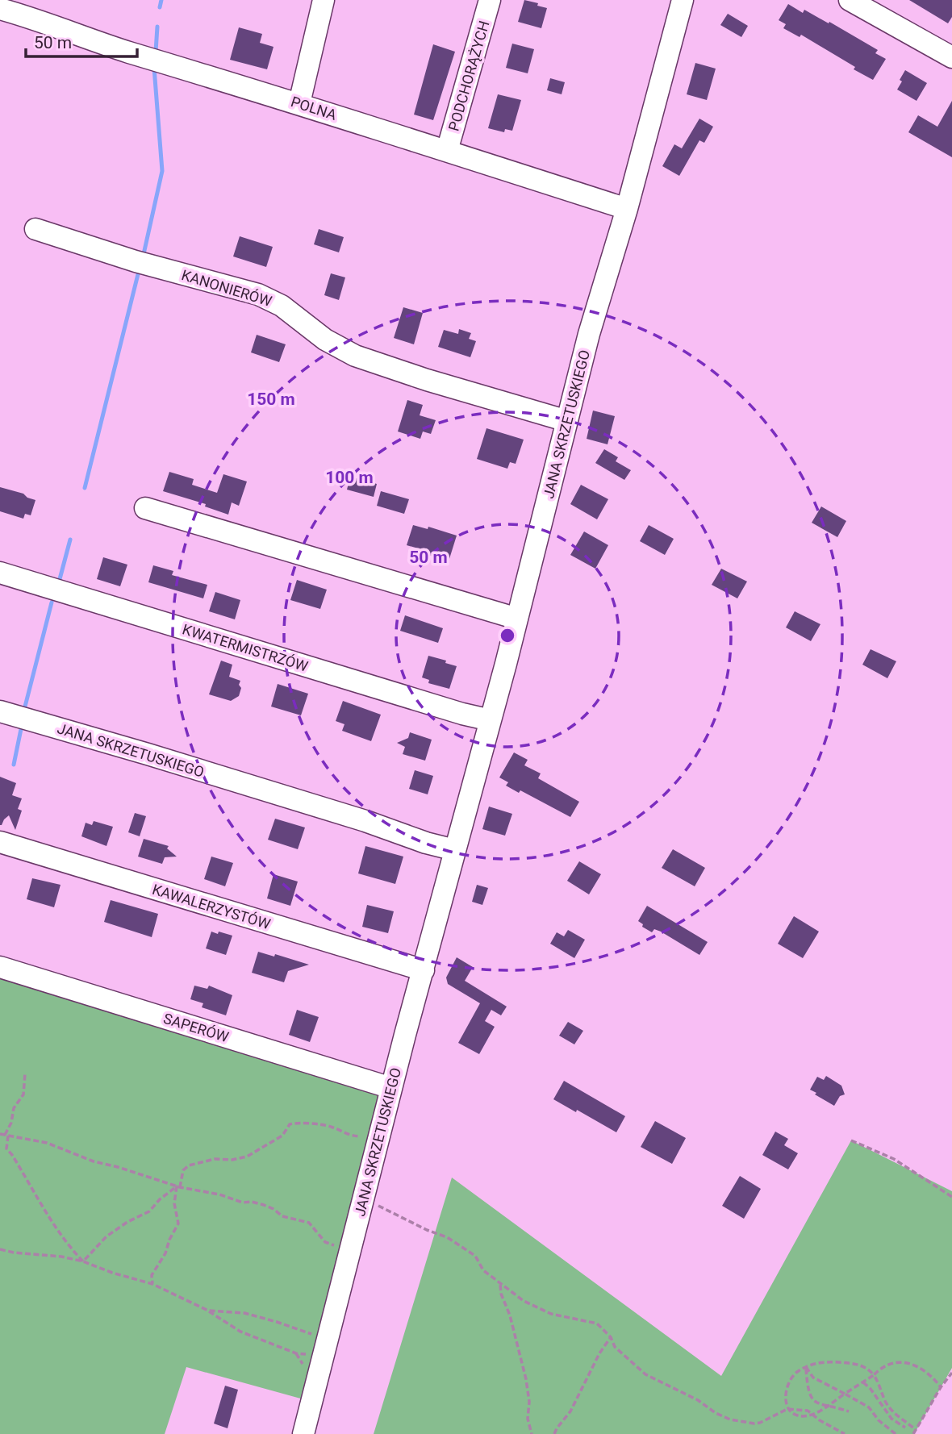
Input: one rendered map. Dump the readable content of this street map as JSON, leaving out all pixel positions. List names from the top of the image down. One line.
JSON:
{"streets":{"street":["PODCHORĄŻYCH","POLNA","KANONIERÓW","JANA SKRZETUSKIEGO","KWATERMISTRZÓW","KAWALERZYSTÓW","SAPERÓW"]},"crossings":[["PODCHORĄŻYCH","POLNA"],["POLNA","JANA SKRZETUSKIEGO"],["KANONIERÓW","JANA SKRZETUSKIEGO"],["JANA SKRZETUSKIEGO","KWATERMISTRZÓW"],["JANA SKRZETUSKIEGO","KAWALERZYSTÓW"],["JANA SKRZETUSKIEGO","SAPERÓW"]],"scale_bar":"50 m","rings":["150 m","100 m","50 m"]}
